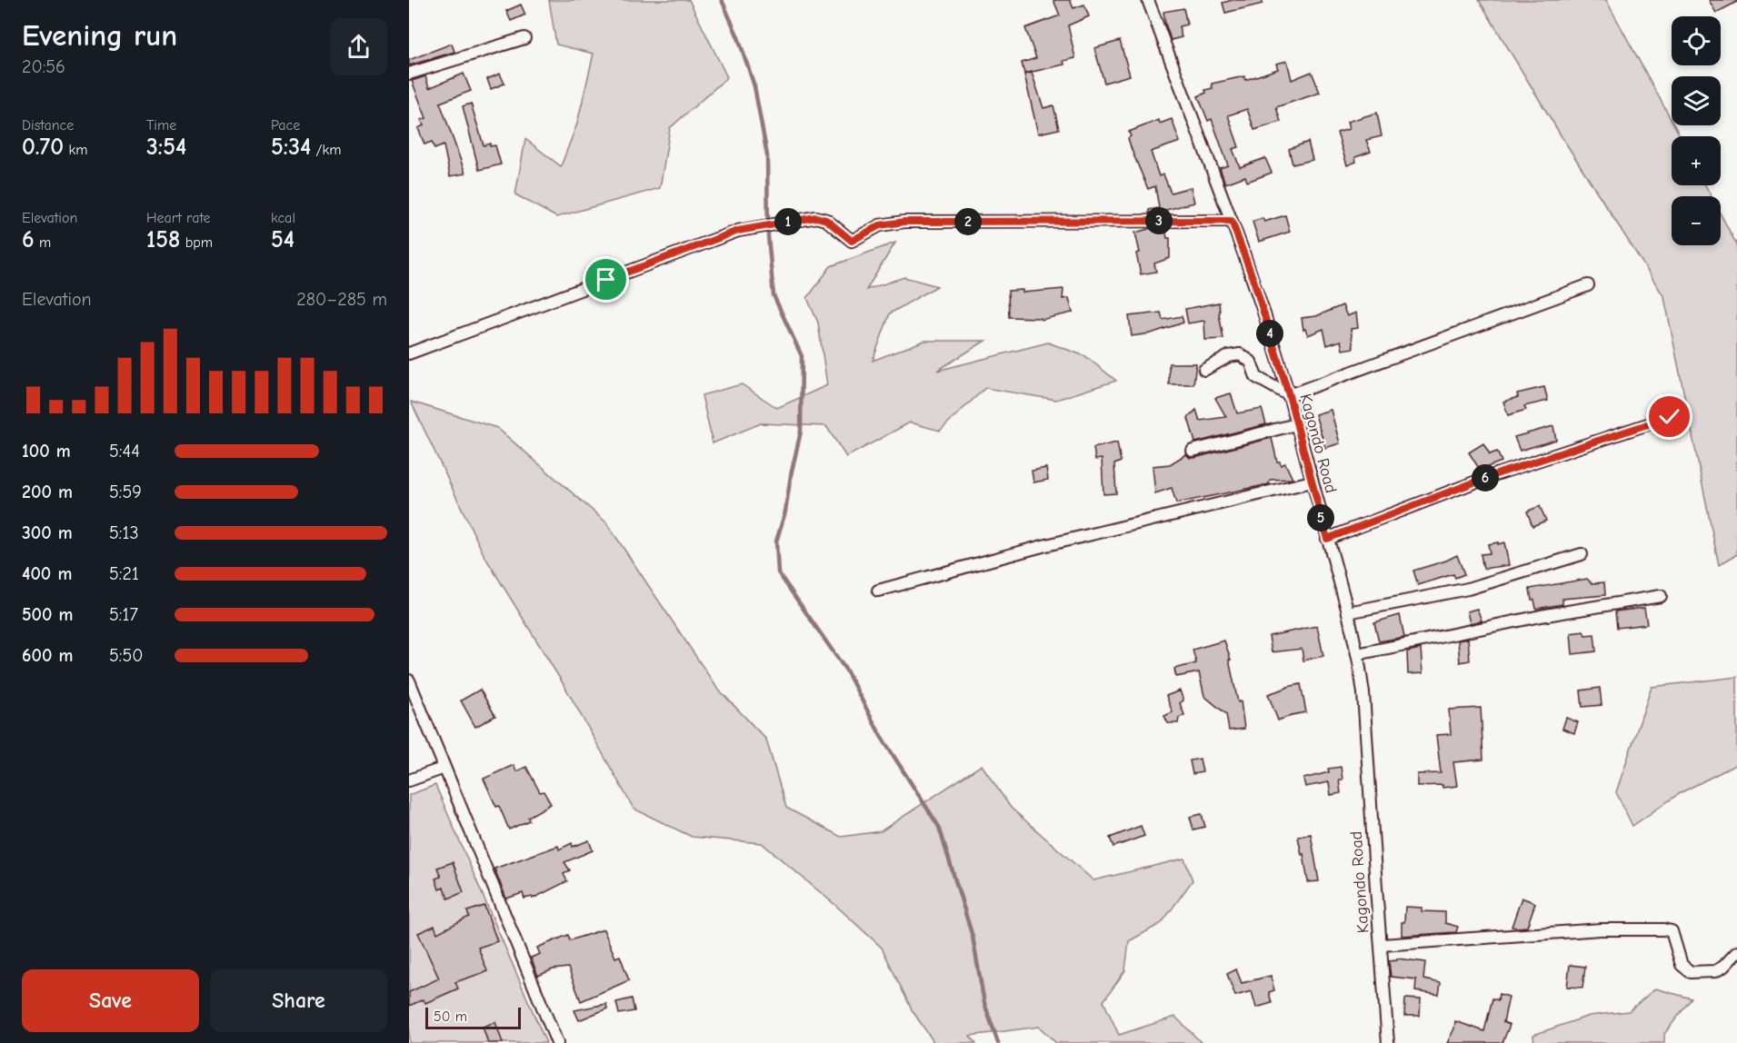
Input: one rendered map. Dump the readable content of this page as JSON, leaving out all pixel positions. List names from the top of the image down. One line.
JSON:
{"streets":{"street":["Kagondo Road"]},"scale_bar":"50 m","page":{"heading":["Evening run","20:56"],"map_buttons":["+","−"],"stats":[["Distance","0.70 km"],["Time","3:54"],["Pace","5:34 /km"],["Elevation","6 m"],["Heart rate","158 bpm"],["kcal","54"]],"pins":["3","1","2","4","6","5"],"chart":["Elevation","280–285 m"],"list":[{"name":"100 m","note":"5:44"},{"name":"200 m","note":"5:59"},{"name":"300 m","note":"5:13"},{"name":"400 m","note":"5:21"},{"name":"500 m","note":"5:17"},{"name":"600 m","note":"5:50"}],"buttons":["Save","Share"],"scale":"50 m"}}
